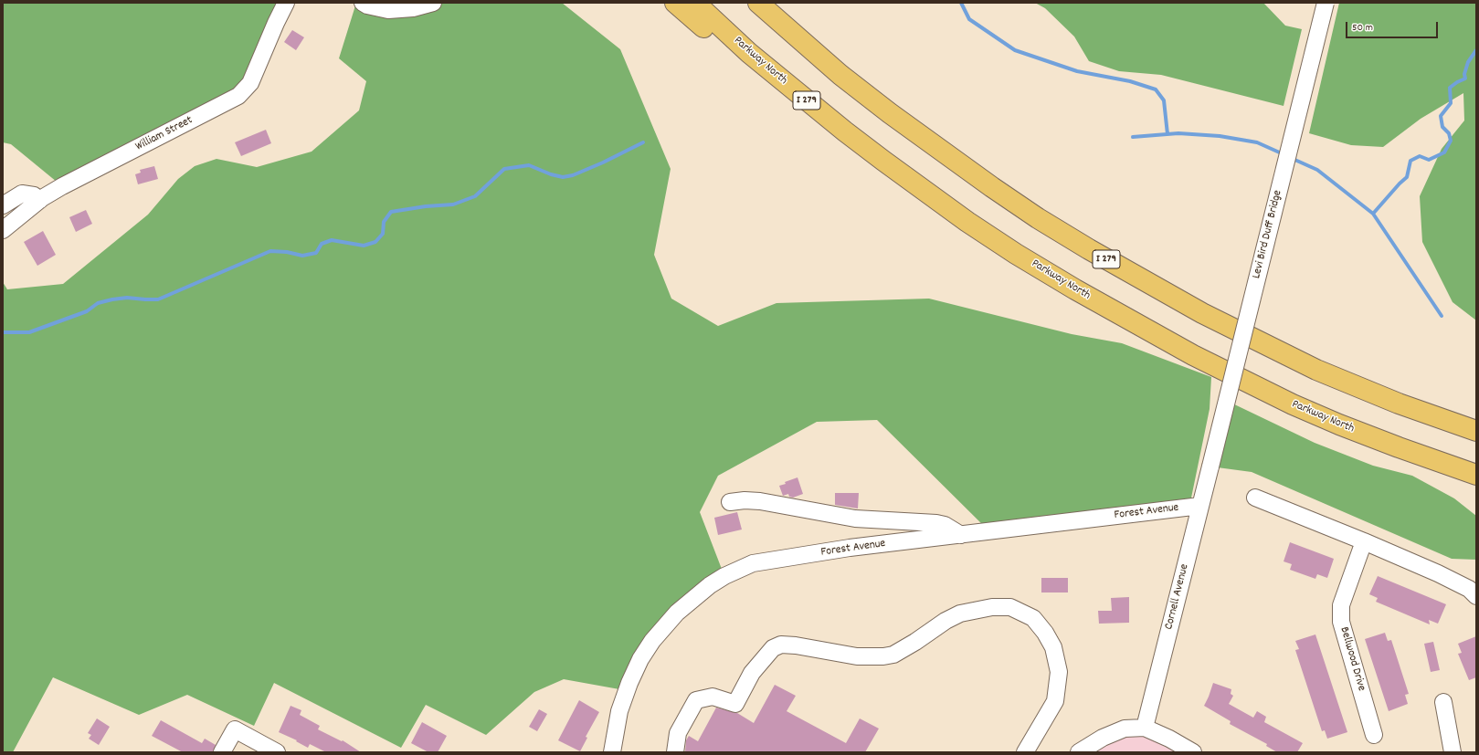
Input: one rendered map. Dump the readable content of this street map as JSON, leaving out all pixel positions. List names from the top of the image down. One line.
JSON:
{"streets":{"highway":["Parkway North","I 279"],"street":["William Street","Levi Bird Duff Bridge","Forest Avenue","Cornell Avenue","Bellwood Drive"]},"crossings":[["Levi Bird Duff Bridge","Cornell Avenue"],["Forest Avenue","Cornell Avenue"]],"scale_bar":"50 m"}
